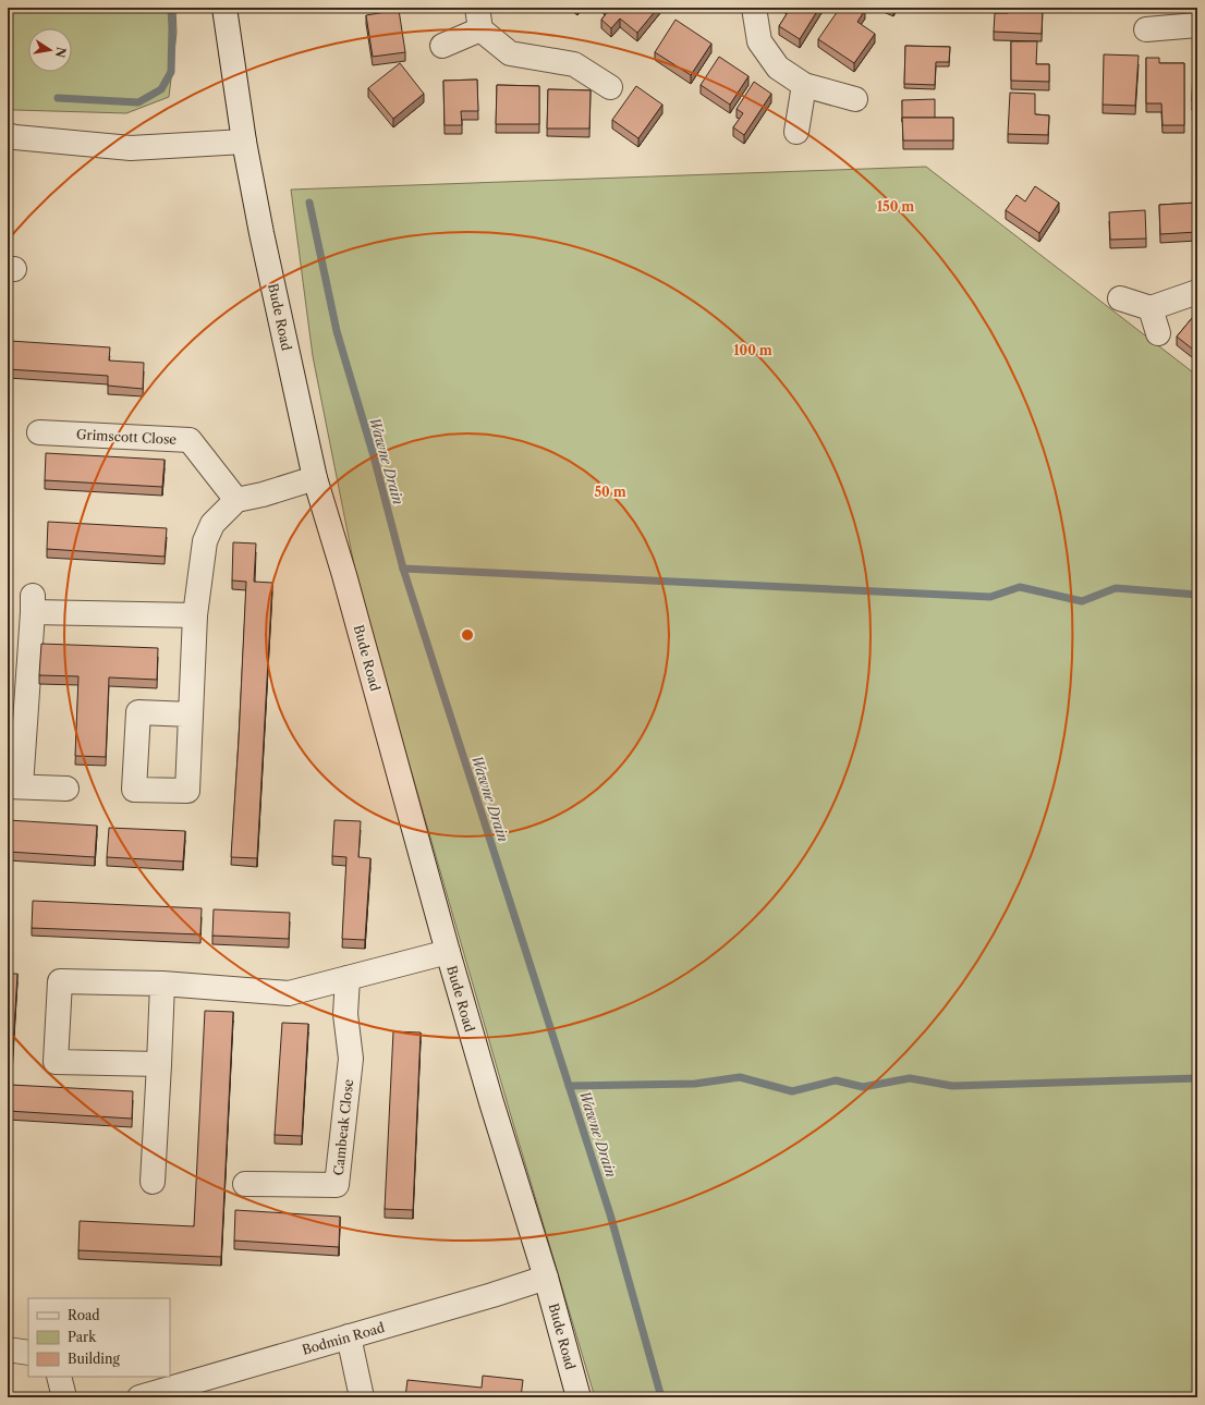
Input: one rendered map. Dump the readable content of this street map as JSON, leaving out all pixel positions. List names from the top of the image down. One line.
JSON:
{"streets":{"street":["Bude Road","Grimscott Close","Cambeak Close","Bodmin Road"]},"crossings":[["Bude Road","Bodmin Road"]],"water":["Wawne Drain"],"legend":["Road","Park","Building"],"north":"right","rings":["150 m","100 m","50 m"]}
